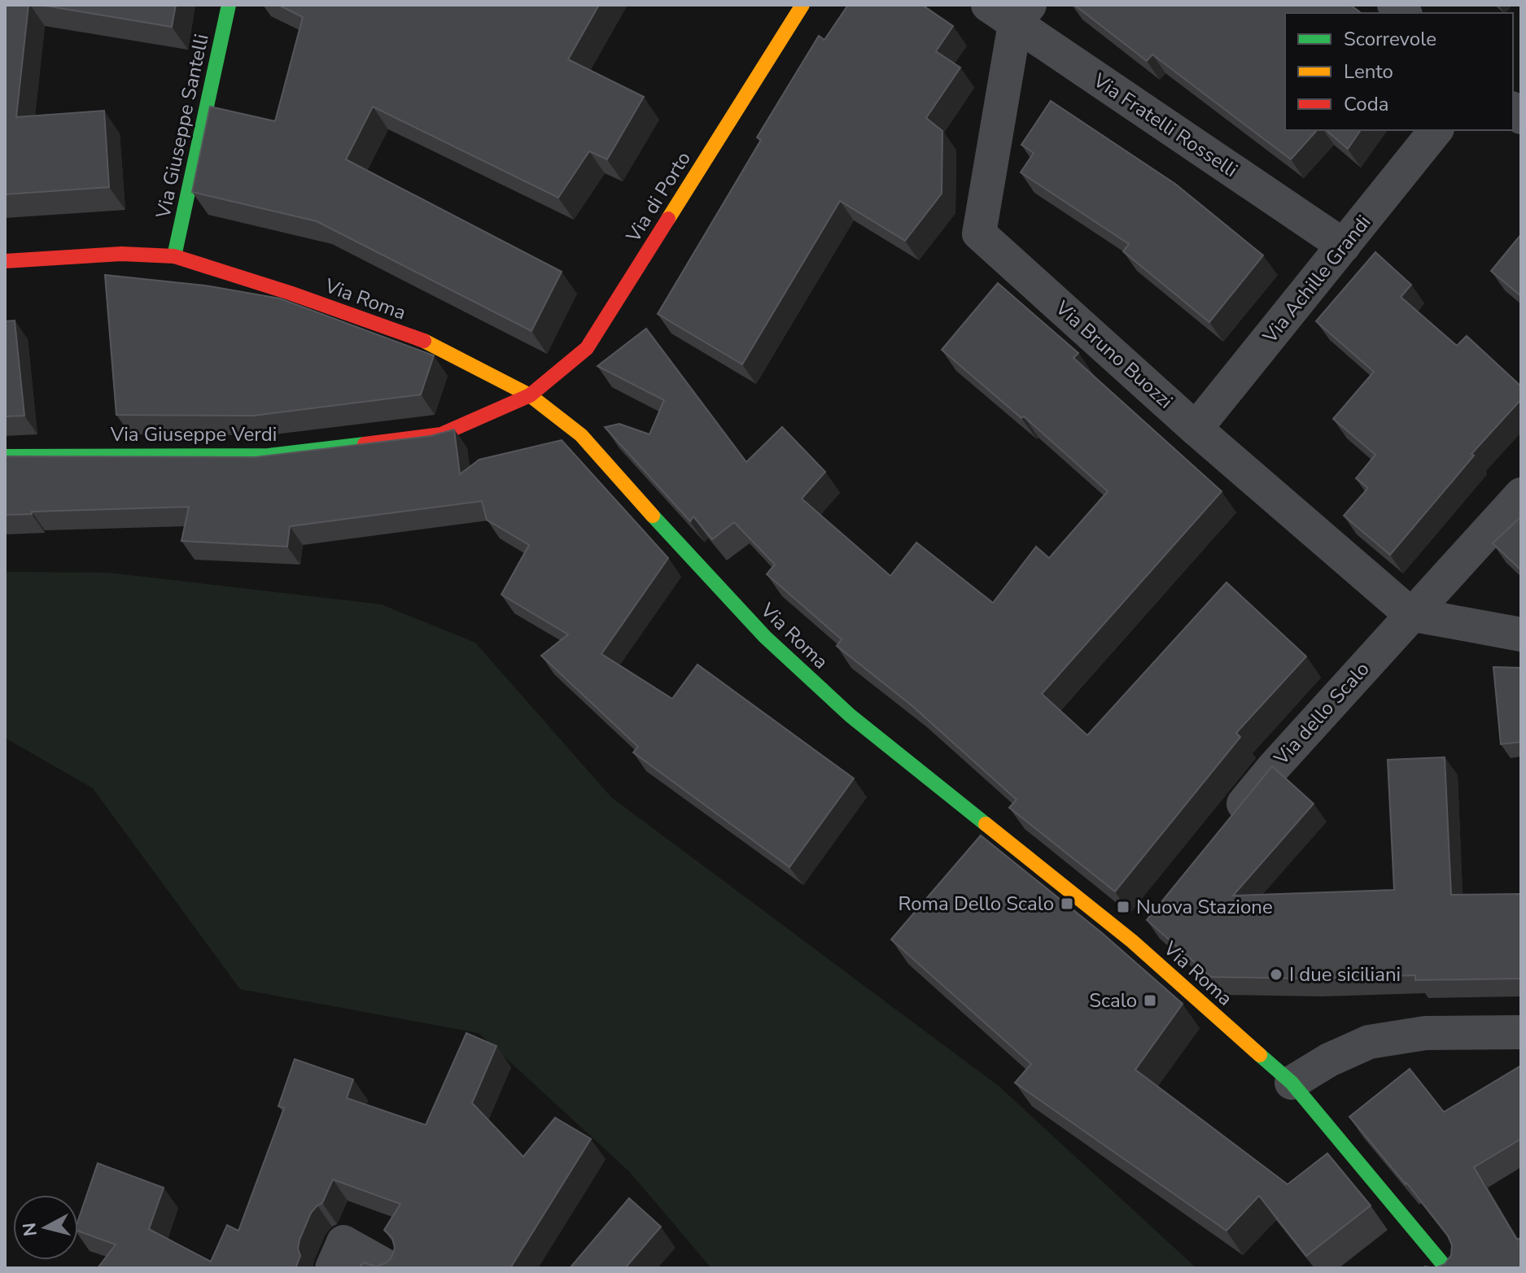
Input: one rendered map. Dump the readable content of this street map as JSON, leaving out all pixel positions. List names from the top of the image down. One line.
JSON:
{"streets":{"main road":["Via Giuseppe Santelli","Via di Porto","Via Roma","Via Giuseppe Verdi"],"street":["Via Fratelli Rosselli","Via Achille Grandi","Via Bruno Buozzi","Via dello Scalo"]},"crossings":[["Via Fratelli Rosselli","Via Achille Grandi"],["Via Fratelli Rosselli","Via Bruno Buozzi"],["Via Giuseppe Santelli","Via Roma"],["Via di Porto","Via Roma"],["Via di Porto","Via Giuseppe Verdi"],["Via Achille Grandi","Via Bruno Buozzi"],["Via Roma","Via Giuseppe Verdi"],["Via Bruno Buozzi","Via dello Scalo"]],"places":{"transit":["Roma Dello Scalo","Nuova Stazione","Scalo"],"other":["I due siciliani"]},"legend":["Scorrevole","Lento","Coda"],"north":"left"}
